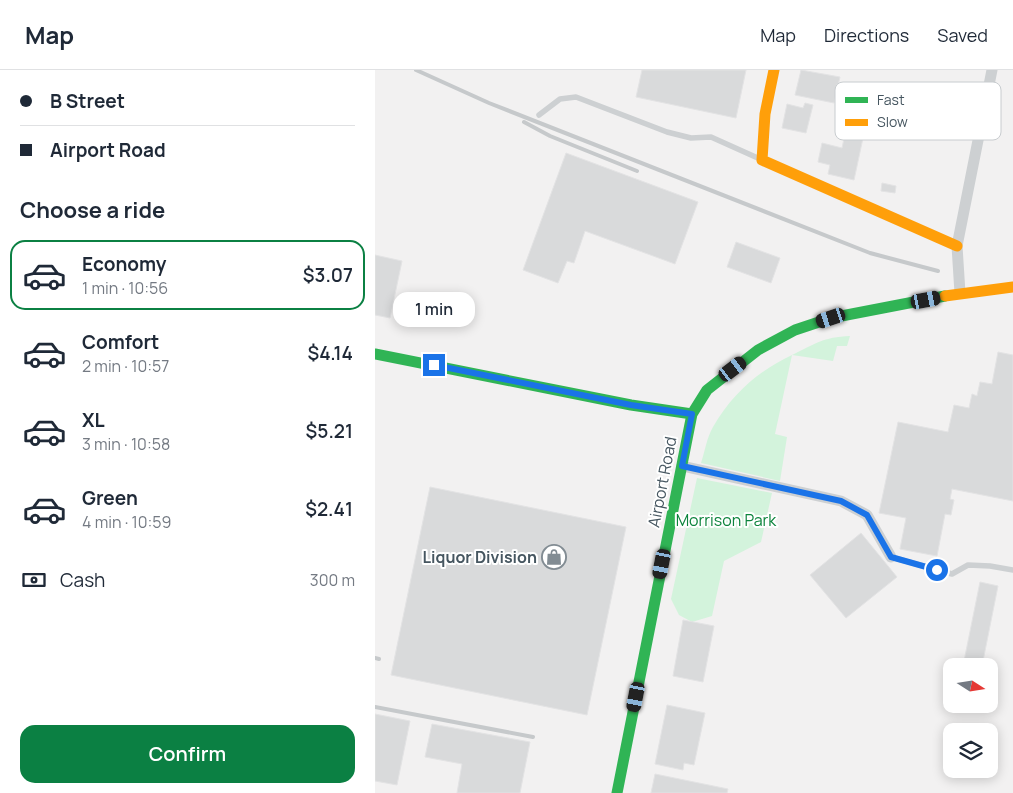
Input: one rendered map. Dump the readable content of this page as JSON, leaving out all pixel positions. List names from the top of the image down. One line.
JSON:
{"streets":{"street":["Airport Road"]},"parks":["Morrison Park"],"places":{"shop":["Liquor Division"]},"legend":["Fast","Slow"],"north":"right","page":{"header":"Map","nav":["Map","Directions","Saved"],"banner":["B Street","Airport Road"],"heading":"Choose a ride","list":[{"name":"Economy","note":"1 min · 10:56","value":"$3.07"},{"name":"Comfort","note":"2 min · 10:57","value":"$4.14"},{"name":"XL","note":"3 min · 10:58","value":"$5.21"},{"name":"Green","note":"4 min · 10:59","value":"$2.41"}],"bubble":"1 min","pay":["Cash","300 m"],"buttons":"Confirm"}}
